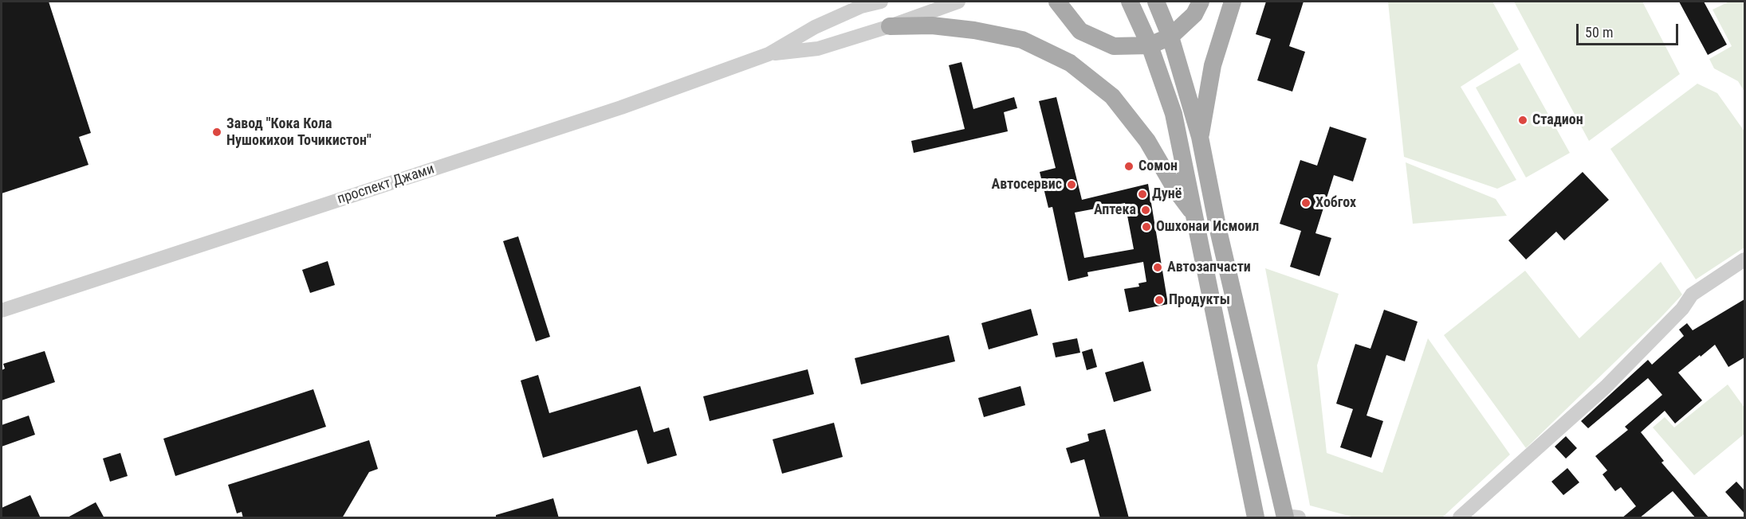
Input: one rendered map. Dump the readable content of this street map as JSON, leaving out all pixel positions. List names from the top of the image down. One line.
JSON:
{"streets":{"street":["проспект Джами"]},"places":["Стадион","Завод \"Кока Кола Нушокихои Точикистон\"","Сомон","Автосервис","Дунё","Хобгох","Аптека","Ошхонаи Исмоил","Автозапчасти","Продукты"],"scale_bar":"50 m"}
